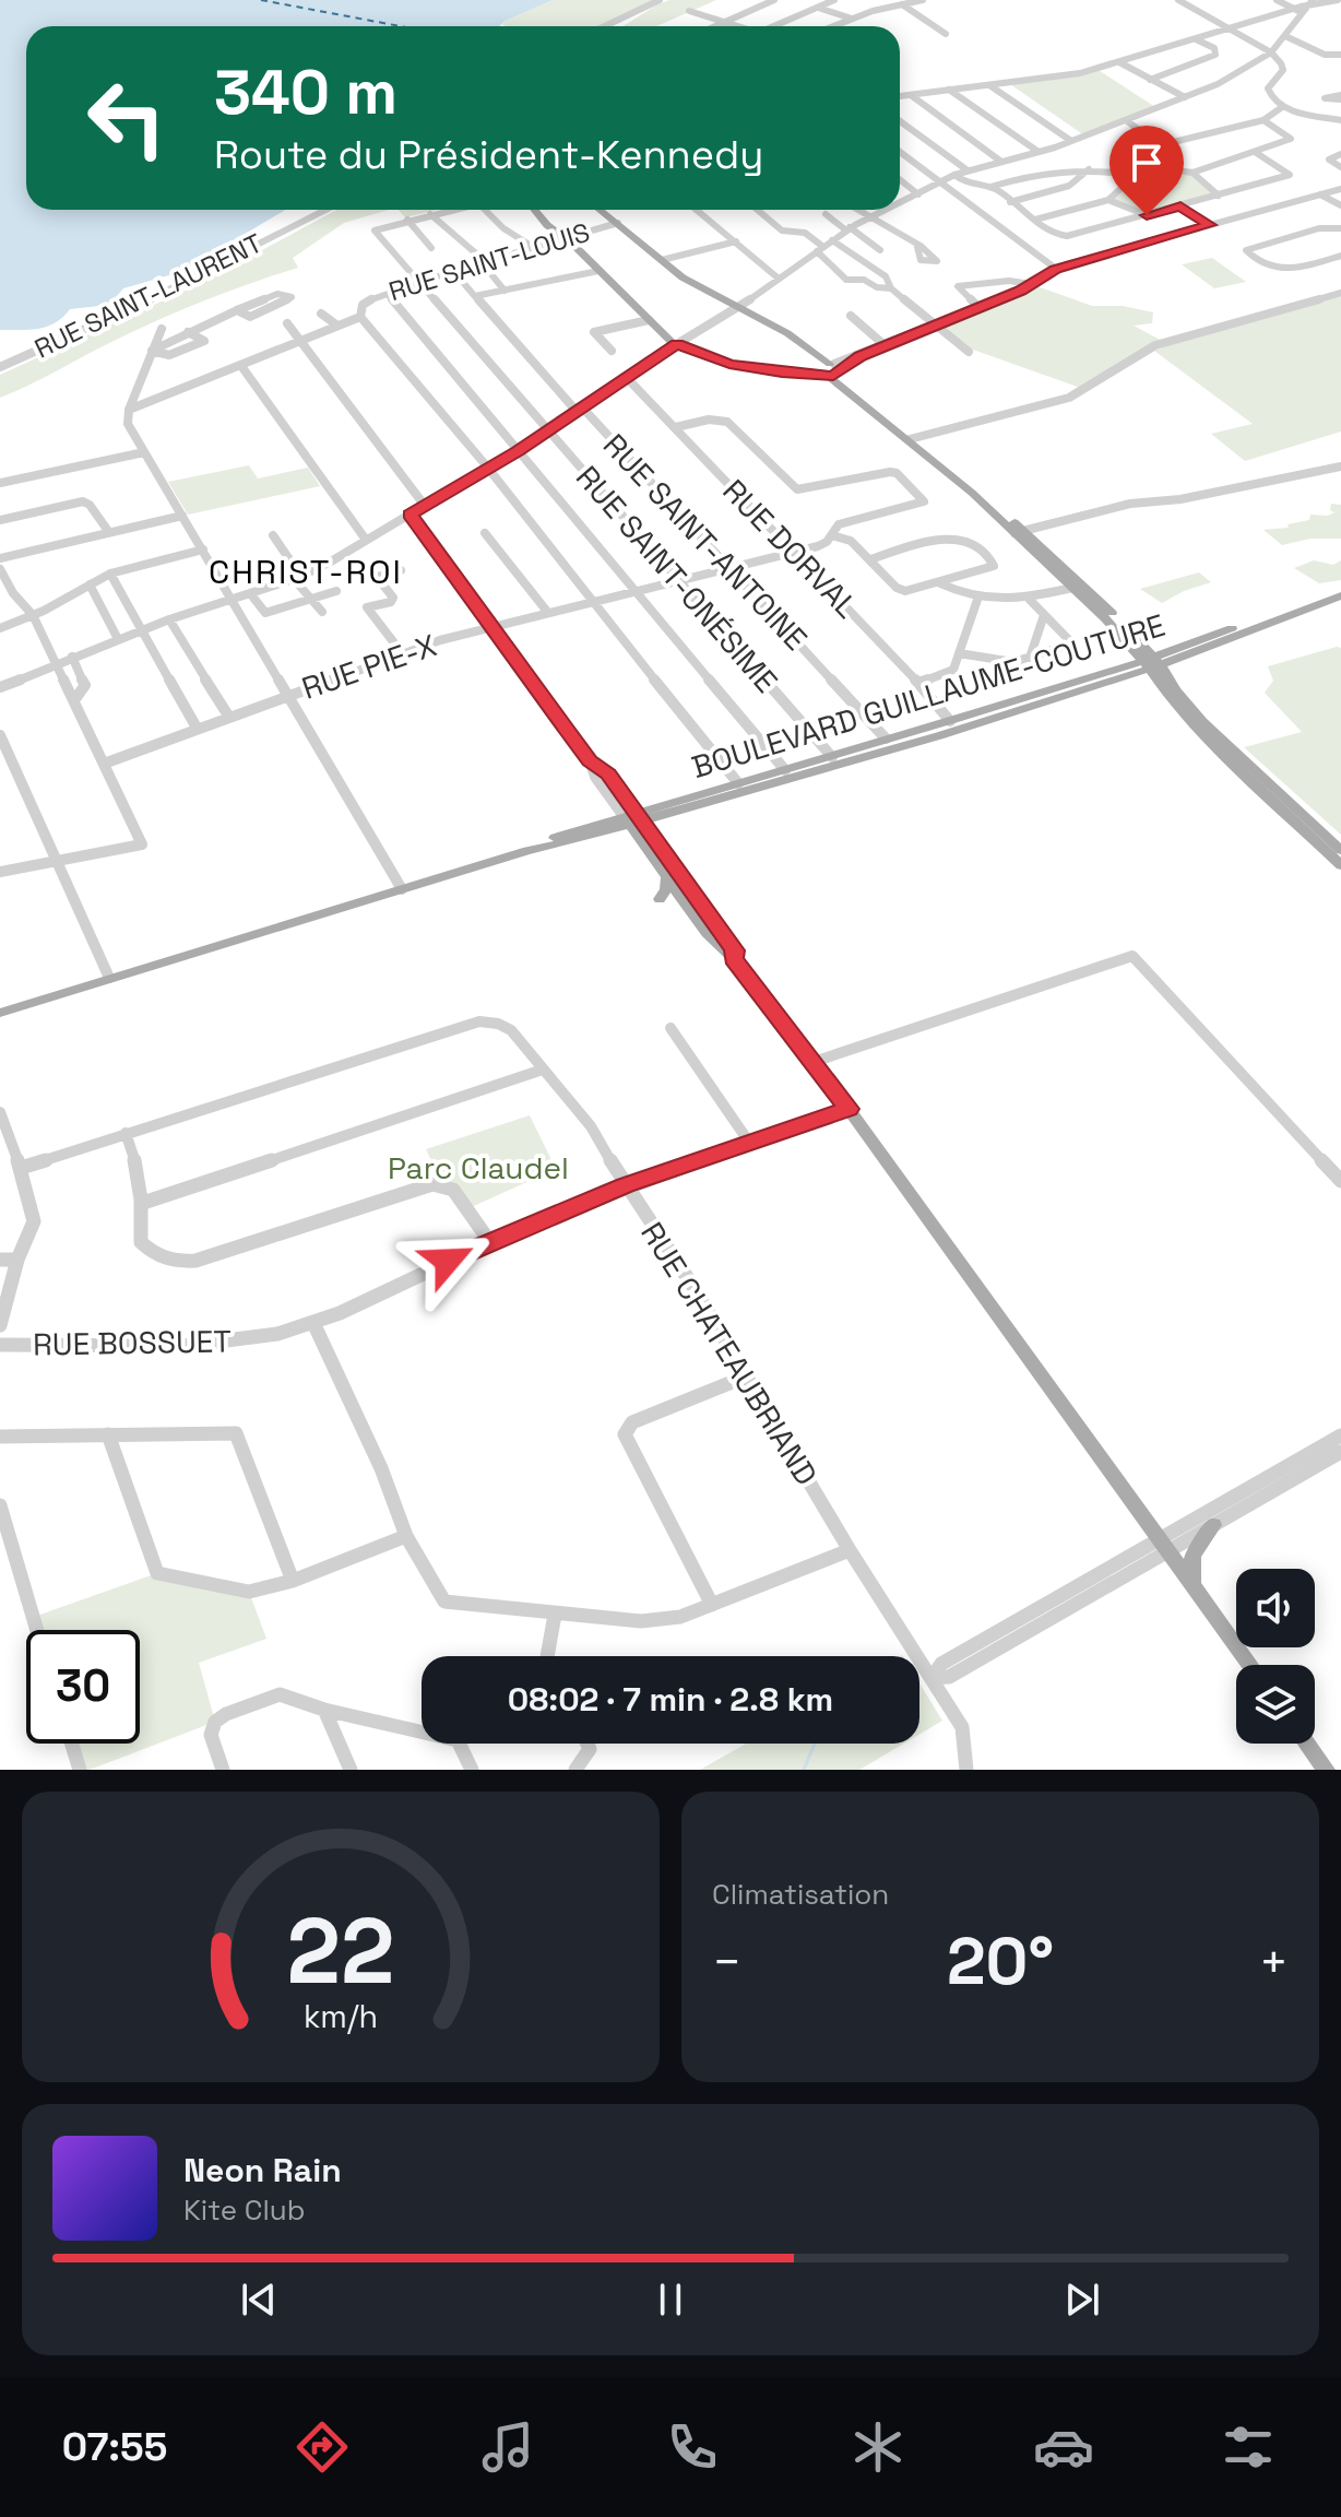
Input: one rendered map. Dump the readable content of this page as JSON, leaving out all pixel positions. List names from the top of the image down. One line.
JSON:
{"streets":{"main road":["BOULEVARD GUILLAUME-COUTURE"],"street":["RUE SAINT-LOUIS","RUE SAINT-LAURENT","RUE SAINT-ANTOINE","RUE DORVAL","RUE SAINT-ONÉSIME","RUE PIE-X","RUE BOSSUET","RUE CHATEAUBRIAND"]},"crossings":[["RUE SAINT-LOUIS","RUE SAINT-ANTOINE"],["RUE SAINT-LOUIS","RUE SAINT-ONÉSIME"],["RUE SAINT-ANTOINE","RUE PIE-X"],["RUE SAINT-ANTOINE","BOULEVARD GUILLAUME-COUTURE"],["RUE DORVAL","RUE PIE-X"],["RUE DORVAL","BOULEVARD GUILLAUME-COUTURE"],["RUE SAINT-ONÉSIME","RUE PIE-X"],["RUE SAINT-ONÉSIME","BOULEVARD GUILLAUME-COUTURE"],["RUE BOSSUET","RUE CHATEAUBRIAND"]],"districts":["CHRIST-ROI"],"parks":["Parc Claudel"],"page":{"turn":["340 m","Route du Président-Kennedy"],"limit":"30","trip":"08:02 · 7 min · 2.8 km","tile":"Climatisation","heat":["−","20°","+"],"song":["Neon Rain","Kite Club"],"tabs":"07:55","gauge":["22","km/h"]}}
